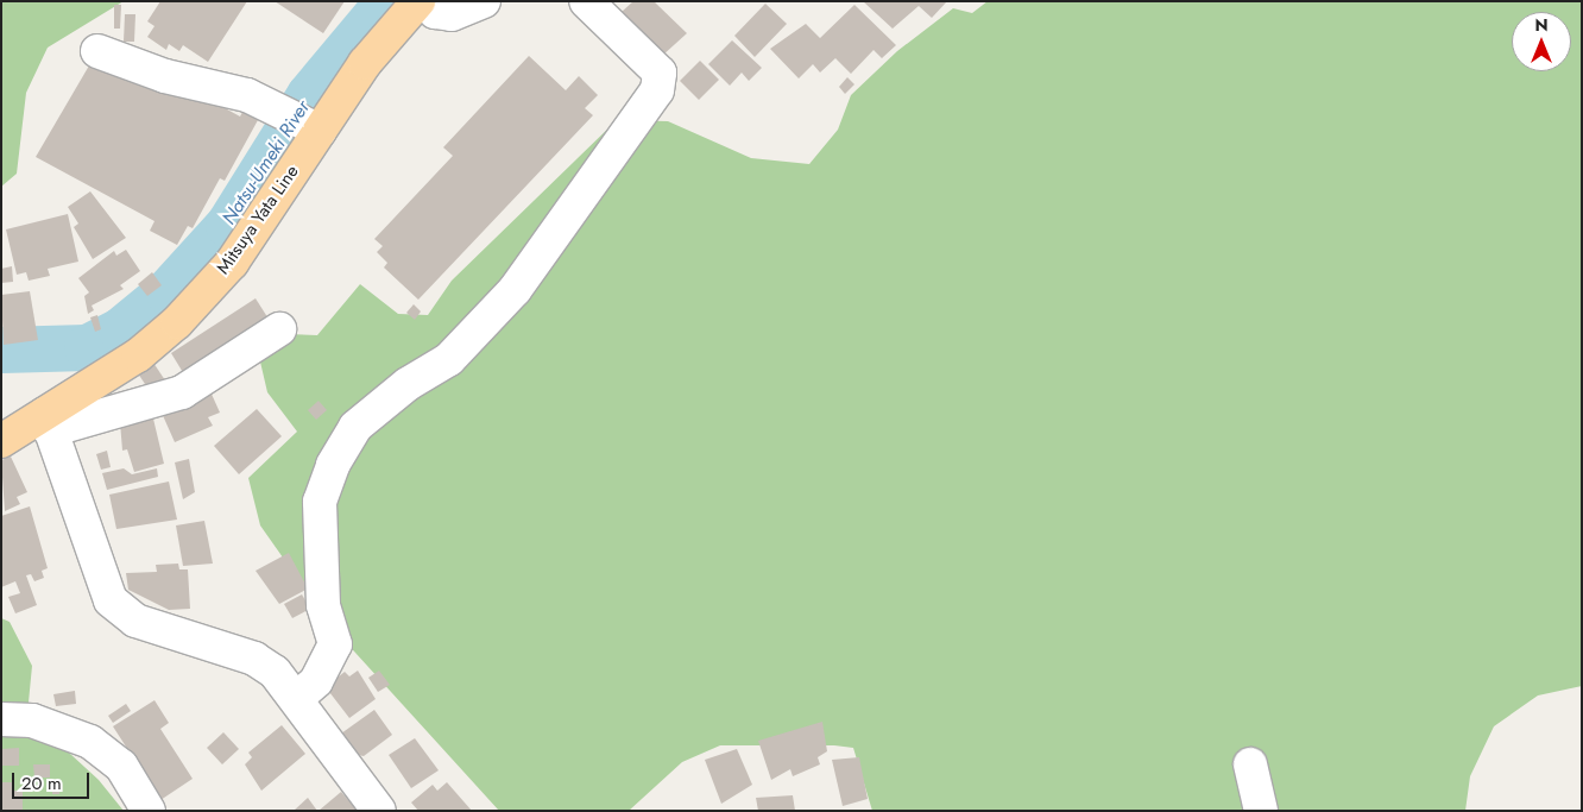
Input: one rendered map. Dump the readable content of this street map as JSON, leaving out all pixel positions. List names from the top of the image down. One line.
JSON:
{"streets":{"main road":["Mitsuya Yata Line"]},"water":["Natsu-Umeki River"],"scale_bar":"20 m","north":"top"}
